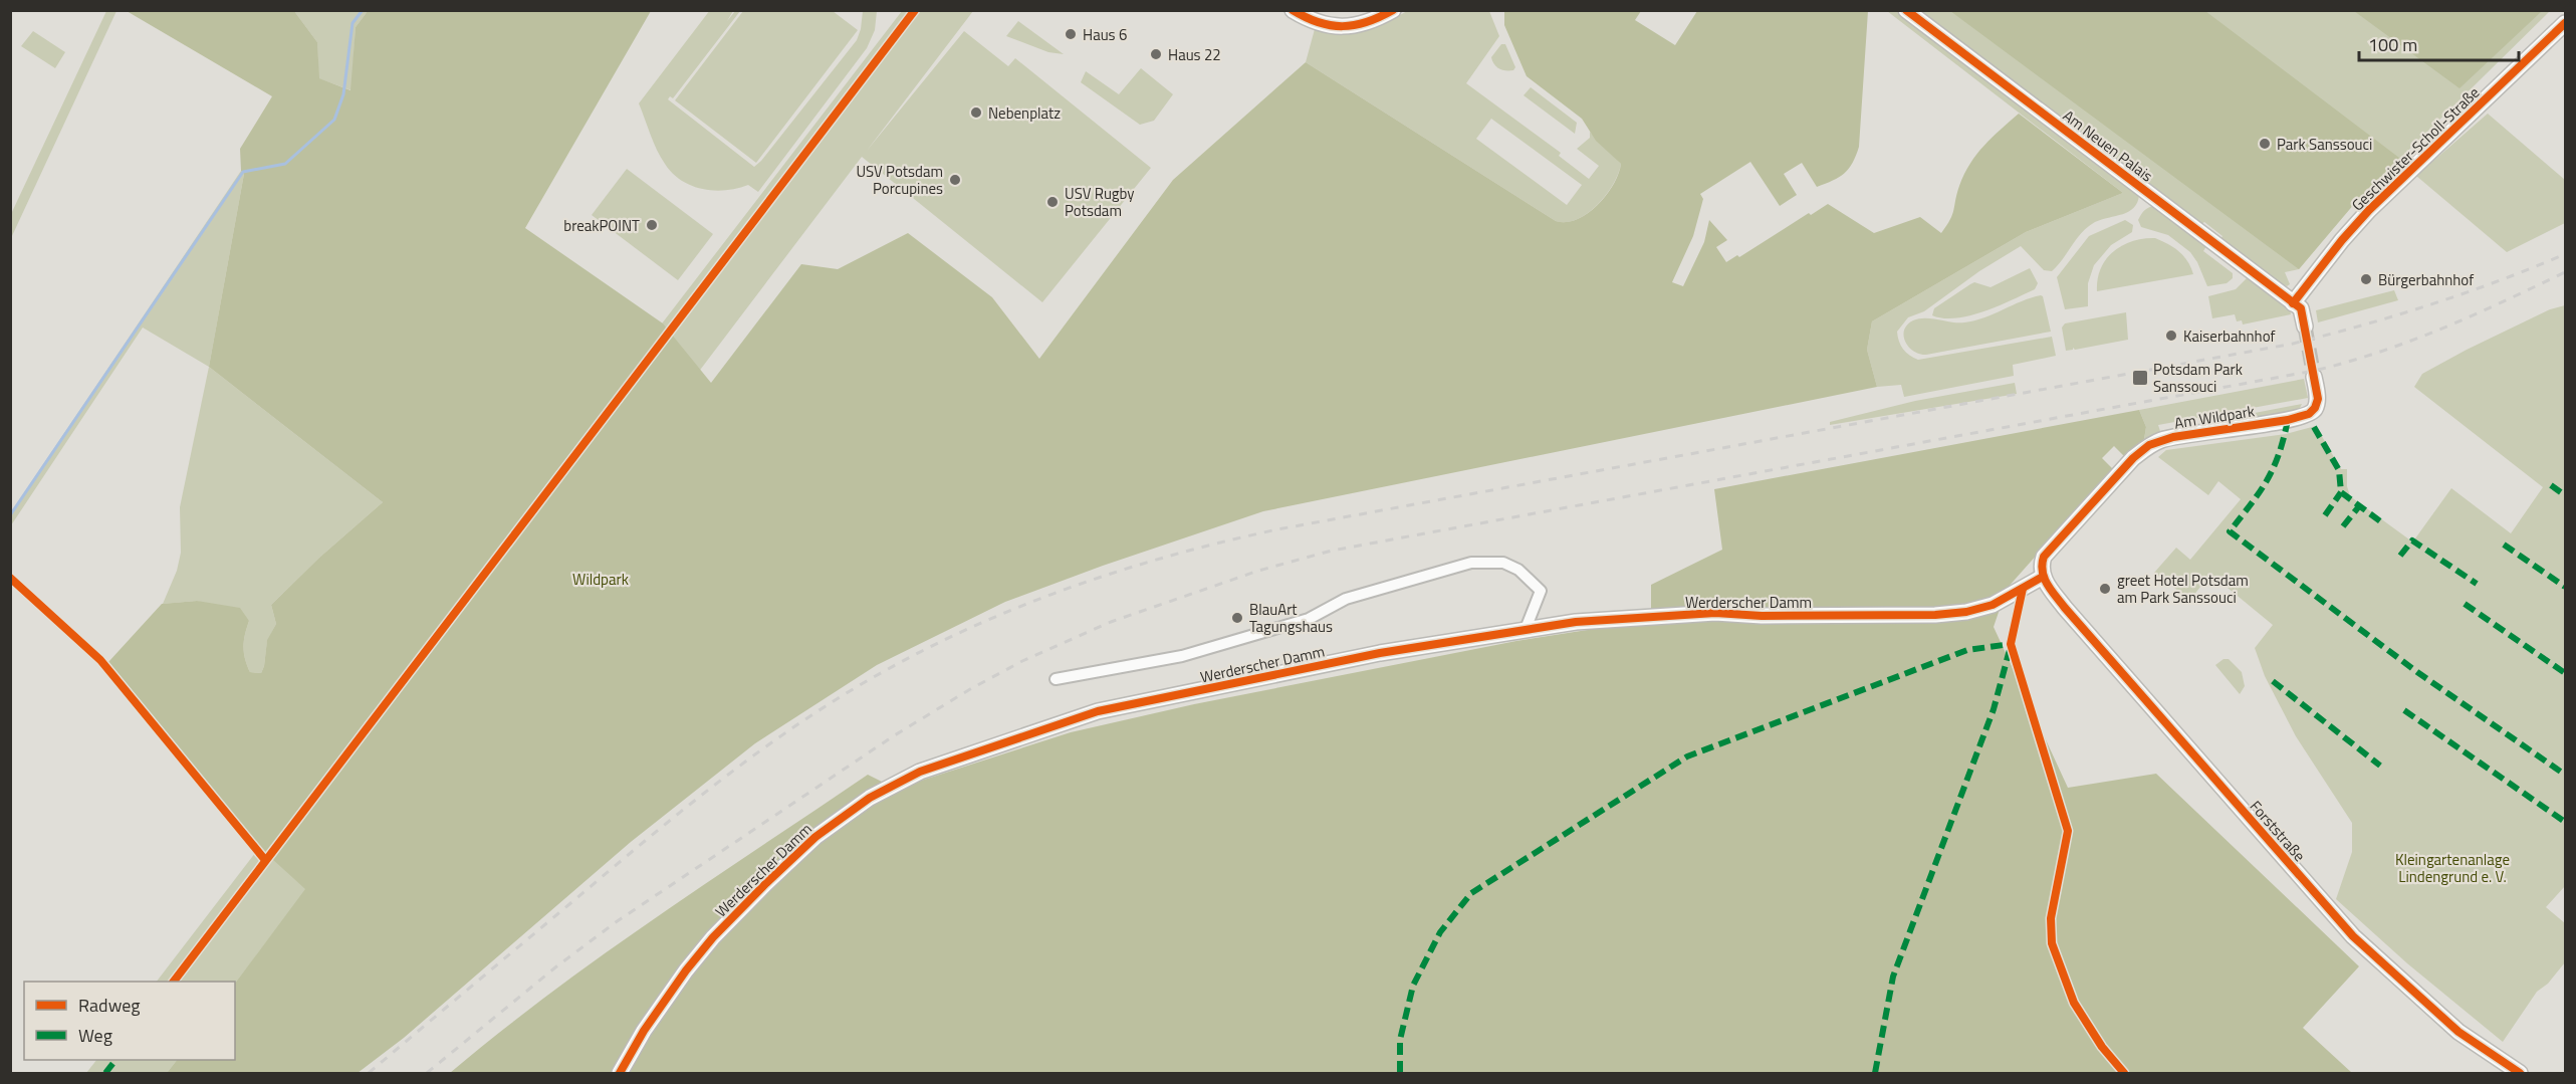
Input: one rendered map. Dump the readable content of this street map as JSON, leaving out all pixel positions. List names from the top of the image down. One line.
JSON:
{"streets":{"street":["Am Neuen Palais","Geschwister-Scholl-Straße","Am Wildpark","Werderscher Damm","Forststraße"]},"crossings":[["Am Neuen Palais","Geschwister-Scholl-Straße"],["Am Wildpark","Werderscher Damm"],["Am Wildpark","Forststraße"],["Werderscher Damm","Forststraße"]],"parks":["Wildpark","Kleingartenanlage Lindengrund e. V."],"places":{"other":["Haus 6","Haus 22","Nebenplatz","Park Sanssouci","USV Potsdam Porcupines","USV Rugby Potsdam","breakPOINT","Bürgerbahnhof","Kaiserbahnhof","greet Hotel Potsdam am Park Sanssouci","BlauArt Tagungshaus"],"transit":["Potsdam Park Sanssouci"]},"legend":["Radweg","Weg"],"scale_bar":"100 m"}
